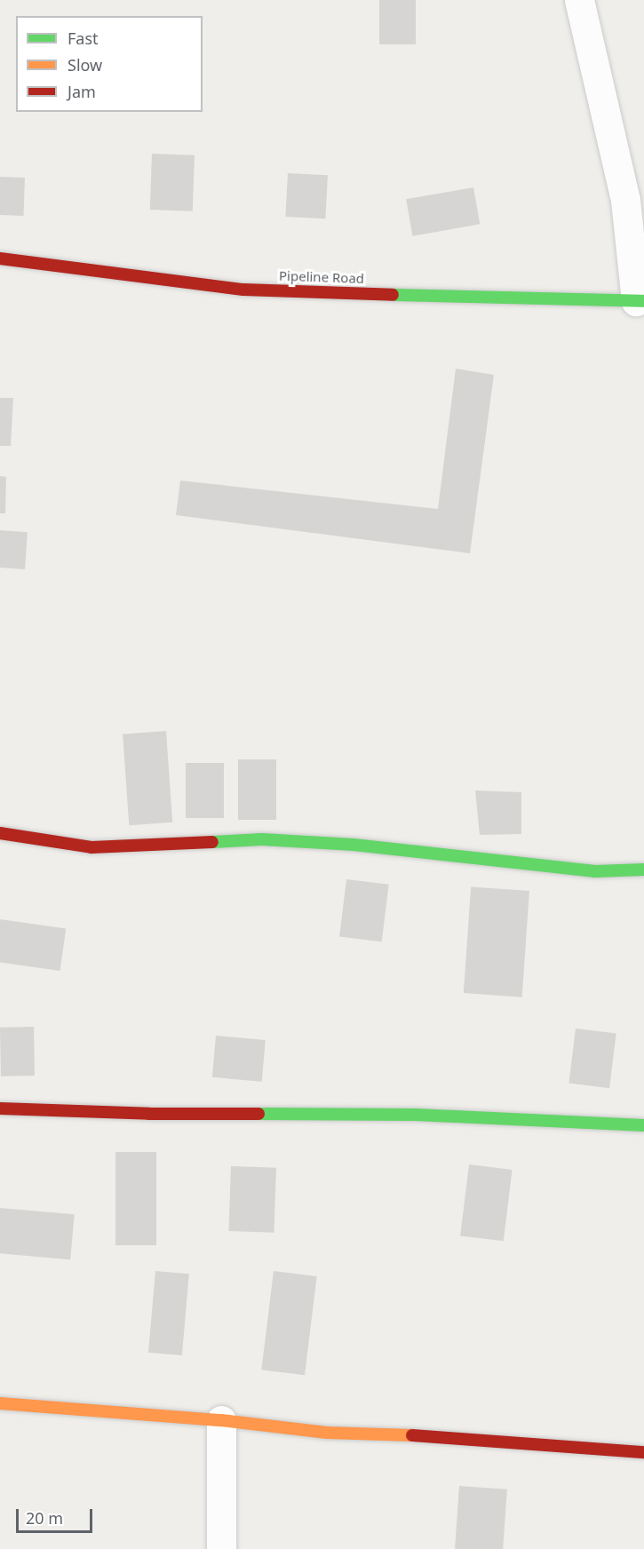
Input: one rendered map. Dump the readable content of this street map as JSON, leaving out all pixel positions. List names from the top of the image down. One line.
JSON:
{"streets":{"street":["Pipeline Road"]},"legend":["Fast","Slow","Jam"],"scale_bar":"20 m"}
